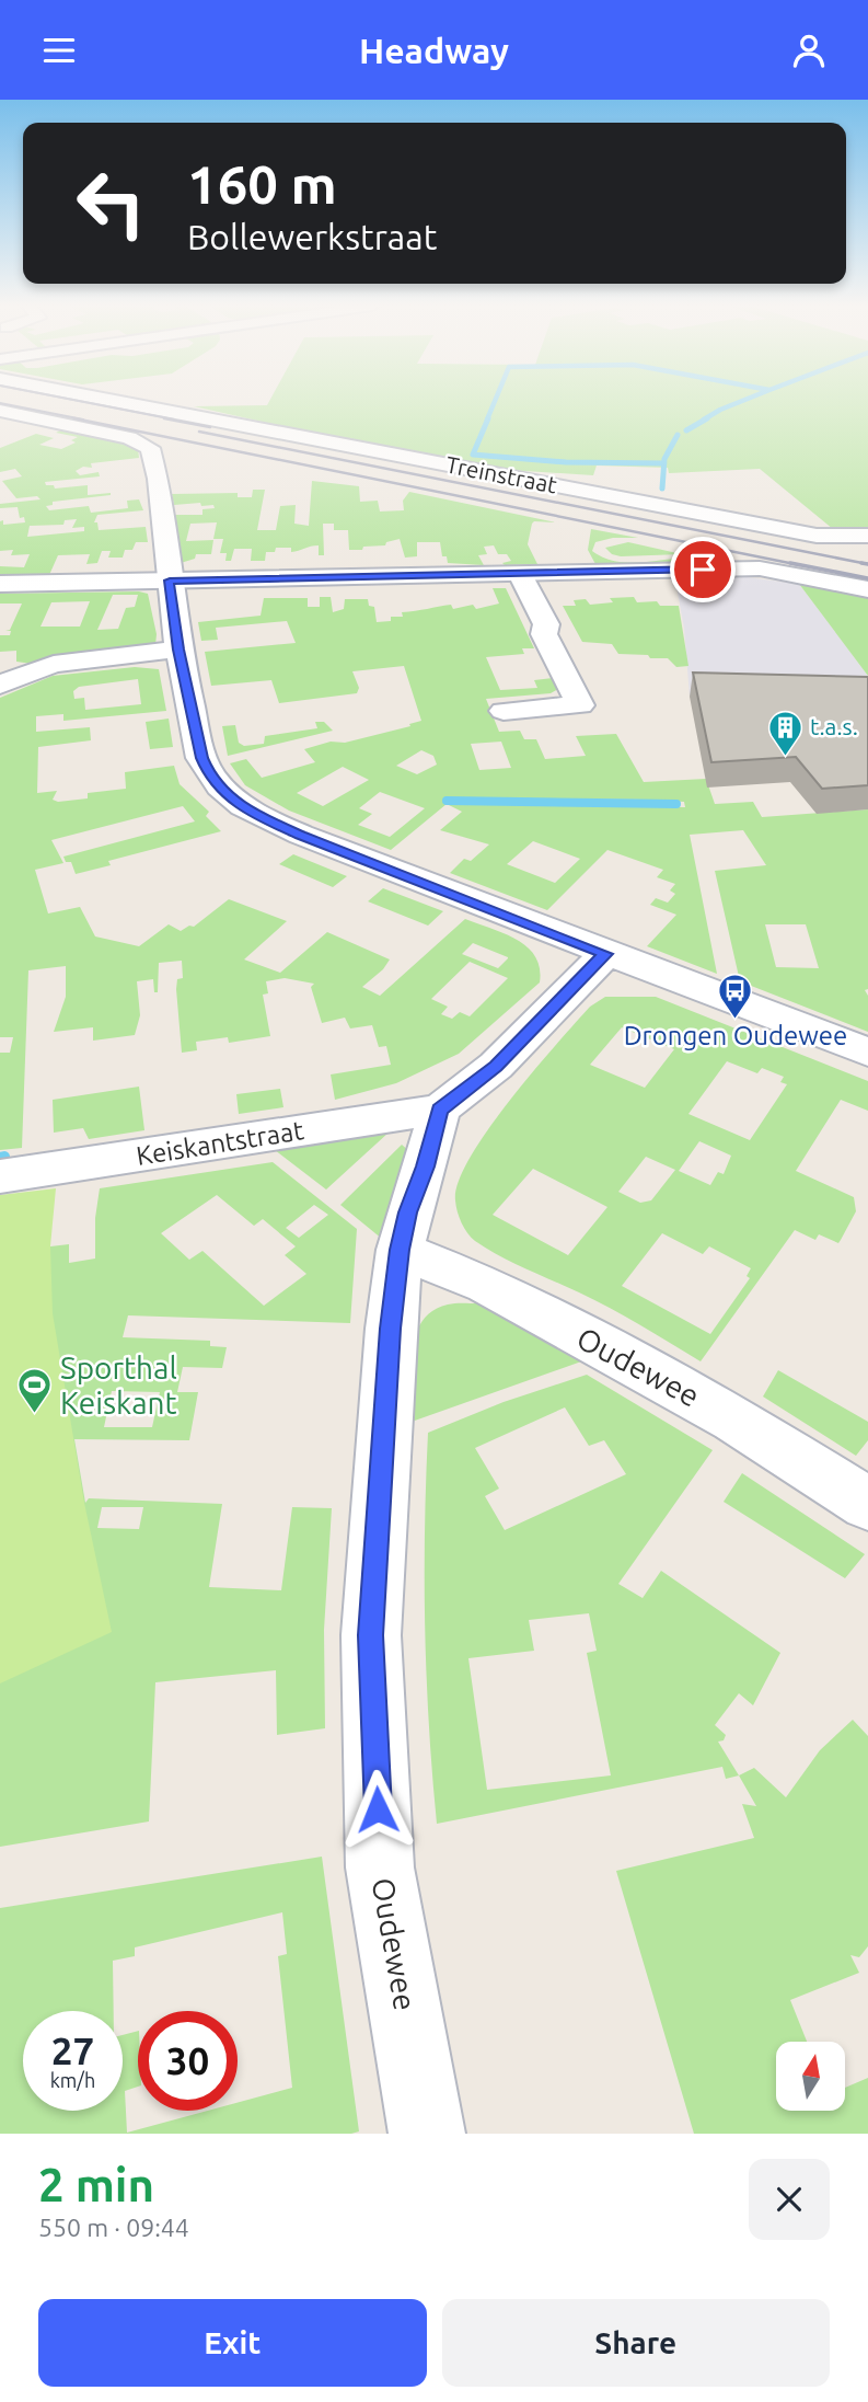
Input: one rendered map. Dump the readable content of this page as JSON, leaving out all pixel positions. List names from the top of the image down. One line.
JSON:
{"streets":{"street":["Treinstraat","Keiskantstraat","Oudewee"]},"crossings":[["Keiskantstraat","Oudewee"]],"places":{"building":["t.a.s."],"bus stop":["Drongen Oudewee"],"sports":["Sporthal Keiskant"]},"north":"top","page":{"header":"Headway","turn":["160 m","Bollewerkstraat"],"speed":"27 km/h","limit":"30","heading":["2 min","550 m · 09:44"],"buttons":["Exit","Share"]}}
